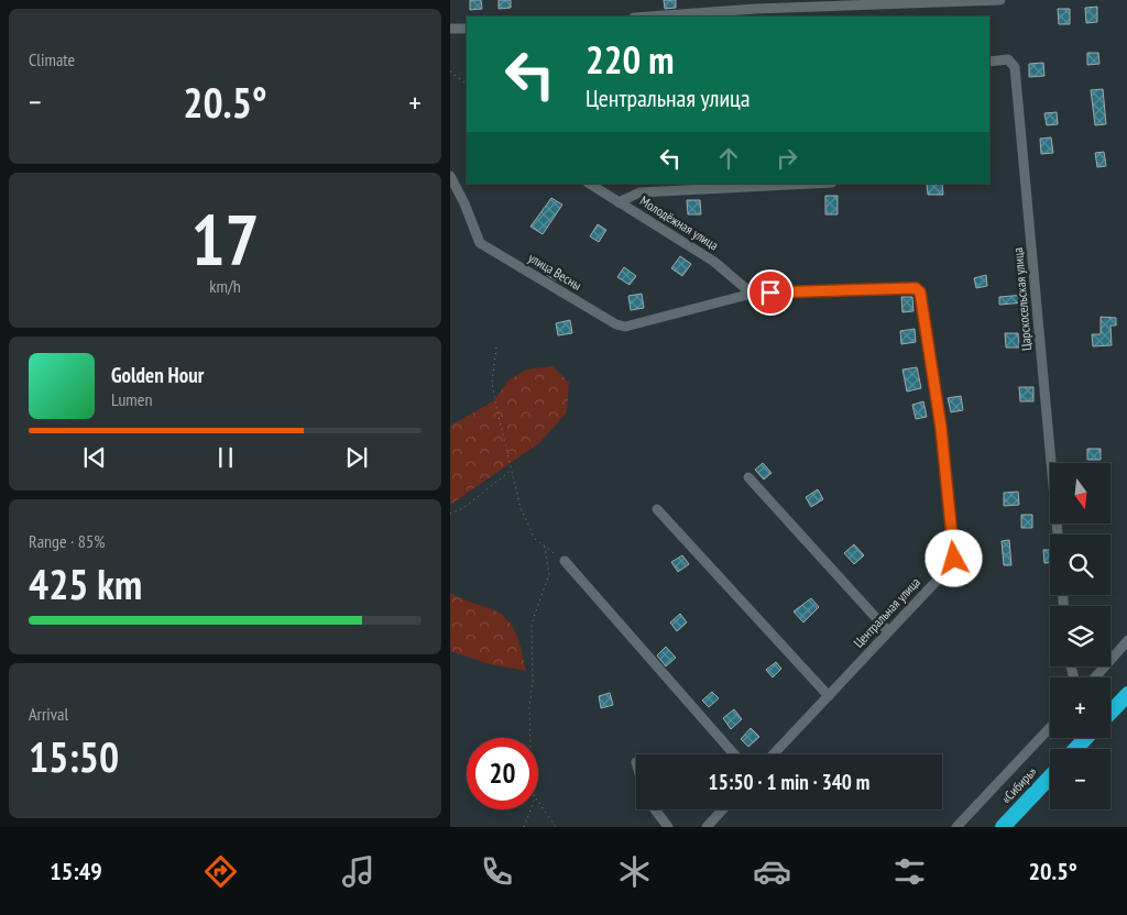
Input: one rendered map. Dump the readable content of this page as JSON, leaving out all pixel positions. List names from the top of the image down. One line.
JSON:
{"streets":{"highway":["«Сибирь»"],"street":["Молодёжная улица","улица Весны","Царскосельская улица","Центральная улица"]},"crossings":[["Молодёжная улица","Центральная улица"],["улица Весны","Центральная улица"]],"north":"bottom","page":{"tile":["Climate",["17","km/h"],["Range · 85%","425 km"],["Arrival","15:50"]],"turn":["220 m","Центральная улица"],"heat":["−","20.5°","+"],"song":["Golden Hour","Lumen"],"map_buttons":["+","−"],"limit":"20","trip":"15:50 · 1 min · 340 m","tabs":["15:49","20.5°"]}}
